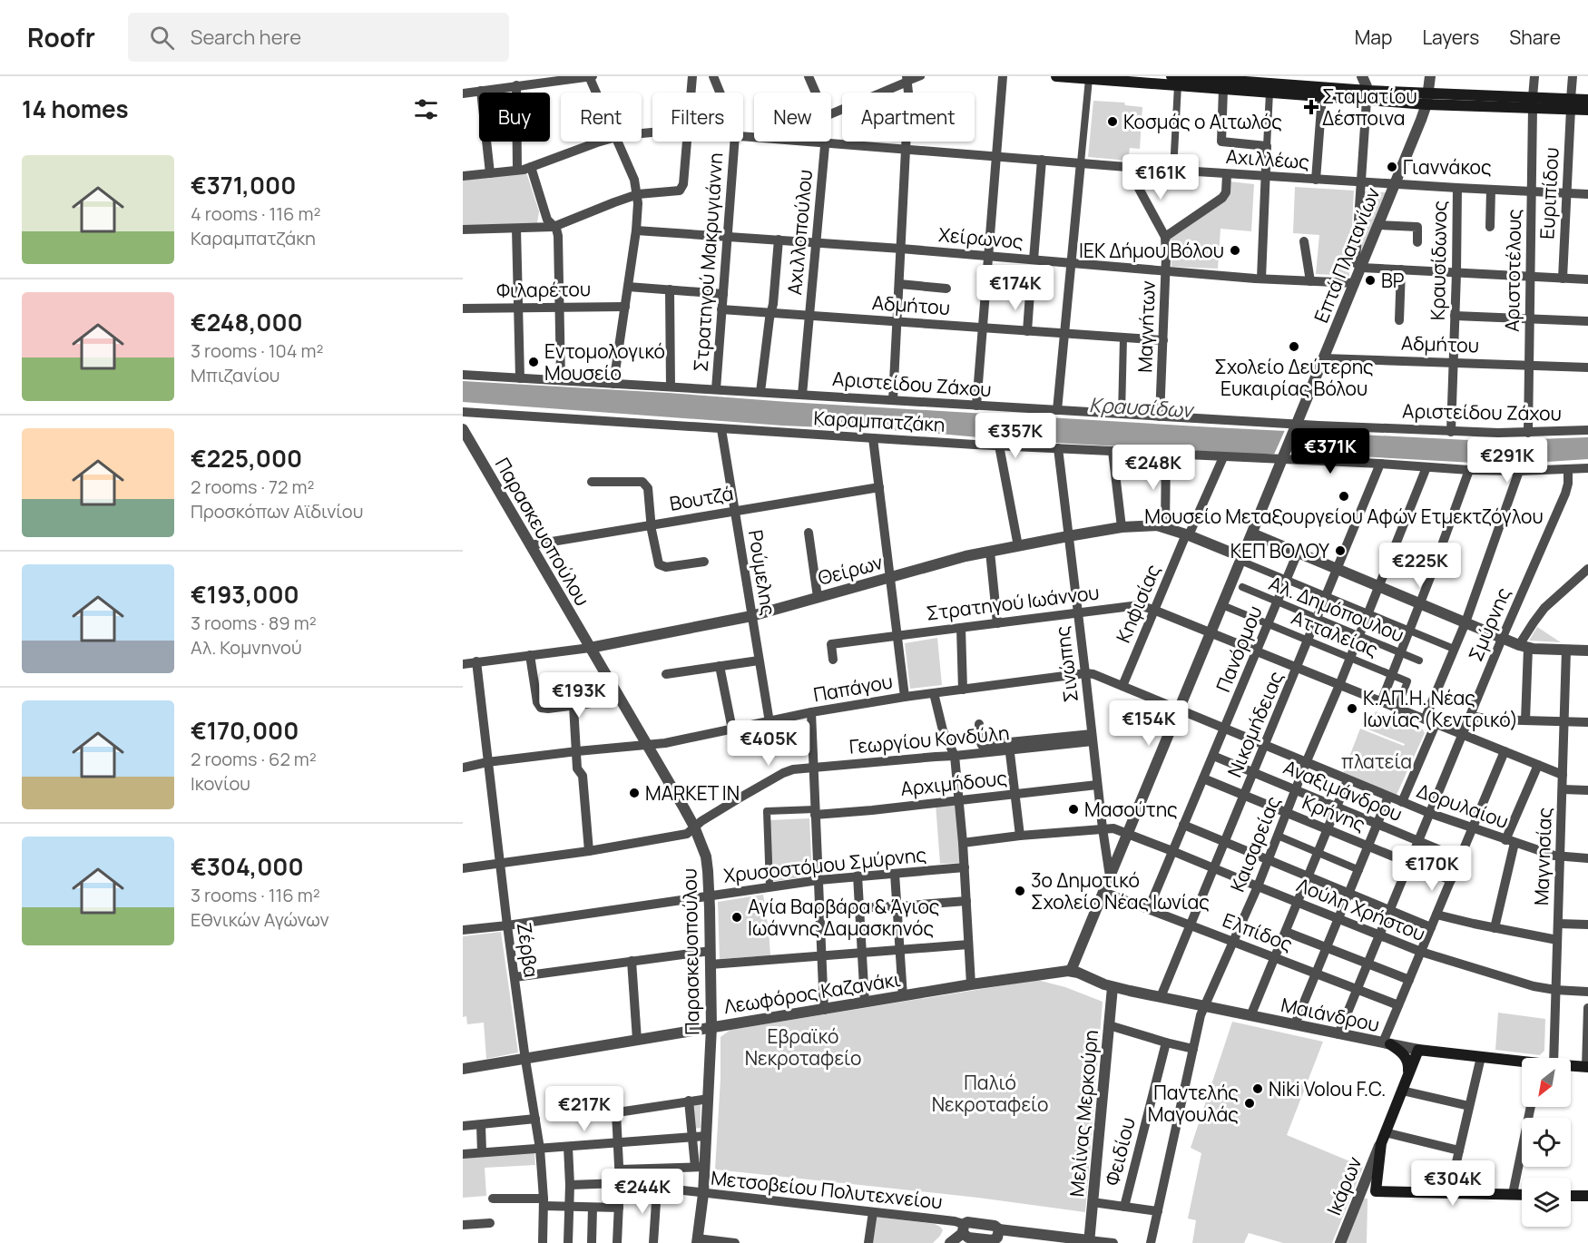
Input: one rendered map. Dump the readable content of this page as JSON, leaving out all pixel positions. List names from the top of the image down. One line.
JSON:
{"streets":{"main road":["Μαιάνδρου","Ικάρων"],"street":["Αχιλλέως","Ευριπίδου","Αχιλλοπούλου","Χείρωνος","Επτά Πλατανίων","Κραυσίδωνος","Στρατηγού Μακρυγιάννη","Αριστοτέλους","Φιλαρέτου","Αδμήτου","Μαγνήτων","Αριστείδου Ζάχου","Καραμπατζάκη","Βουτζά","Παρασκευοπούλου","Θείρων","Ρούμελης","Στρατηγού Ιωάννου","Κηφισίας","Αλ. Δημόπουλου","Σμύρνης","Ατταλείας","Πανόρμου","Σινώπης","Παπάγου","Νικομήδειας","Γεωργίου Κονδύλη","Αρχιμήδους","Αναξιμάνδρου","Δορυλαίου","Κρήνης","Καισαρείας","Μαγνησίας","Χρυσοστόμου Σμύρνης","Λούλη Χρήστου","Ελπίδος","Ζέρβα","Λεωφόρος Καζανάκι","Μελίνας Μερκούρη","Φειδίου","Μετσοβείου Πολυτεχνείου"]},"crossings":[["Αχιλλέως","Ευριπίδου"],["Αχιλλέως","Αχιλλοπούλου"],["Αχιλλέως","Επτά Πλατανίων"],["Αχιλλέως","Κραυσίδωνος"],["Αχιλλέως","Αριστοτέλους"],["Αχιλλοπούλου","Χείρωνος"],["Αχιλλοπούλου","Αδμήτου"],["Αχιλλοπούλου","Αριστείδου Ζάχου"],["Χείρωνος","Επτά Πλατανίων"],["Χείρωνος","Στρατηγού Μακρυγιάννη"],["Χείρωνος","Μαγνήτων"],["Επτά Πλατανίων","Αδμήτου"],["Επτά Πλατανίων","Αριστείδου Ζάχου"],["Επτά Πλατανίων","Καραμπατζάκη"],["Επτά Πλατανίων","Θείρων"],["Επτά Πλατανίων","Στρατηγού Ιωάννου"],["Επτά Πλατανίων","Ατταλείας"],["Επτά Πλατανίων","Σινώπης"],["Επτά Πλατανίων","Παπάγου"],["Επτά Πλατανίων","Δορυλαίου"],["Επτά Πλατανίων","Λούλη Χρήστου"],["Επτά Πλατανίων","Ελπίδος"],["Επτά Πλατανίων","Λεωφόρος Καζανάκι"],["Επτά Πλατανίων","Μαιάνδρου"],["Κραυσίδωνος","Αδμήτου"],["Κραυσίδωνος","Αριστείδου Ζάχου"],["Στρατηγού Μακρυγιάννη","Αδμήτου"],["Στρατηγού Μακρυγιάννη","Αριστείδου Ζάχου"],["Αριστοτέλους","Αδμήτου"],["Αριστοτέλους","Αριστείδου Ζάχου"],["Αδμήτου","Μαγνήτων"],["Μαγνήτων","Αριστείδου Ζάχου"],["Καραμπατζάκη","Ρούμελης"],["Καραμπατζάκη","Κηφισίας"],["Καραμπατζάκη","Σμύρνης"],["Καραμπατζάκη","Σινώπης"],["Καραμπατζάκη","Νικομήδειας"],["Καραμπατζάκη","Καισαρείας"],["Βουτζά","Παρασκευοπούλου"],["Βουτζά","Ρούμελης"],["Παρασκευοπούλου","Θείρων"],["Παρασκευοπούλου","Παπάγου"],["Παρασκευοπούλου","Γεωργίου Κονδύλη"],["Παρασκευοπούλου","Χρυσοστόμου Σμύρνης"],["Παρασκευοπούλου","Λεωφόρος Καζανάκι"],["Παρασκευοπούλου","Μετσοβείου Πολυτεχνείου"],["Θείρων","Ρούμελης"],["Θείρων","Κηφισίας"],["Θείρων","Σινώπης"],["Θείρων","Ζέρβα"],["Ρούμελης","Παπάγου"],["Στρατηγού Ιωάννου","Κηφισίας"],["Στρατηγού Ιωάννου","Σμύρνης"],["Στρατηγού Ιωάννου","Ατταλείας"],["Στρατηγού Ιωάννου","Πανόρμου"],["Στρατηγού Ιωάννου","Σινώπης"],["Στρατηγού Ιωάννου","Νικομήδειας"],["Στρατηγού Ιωάννου","Καισαρείας"],["Στρατηγού Ιωάννου","Μαγνησίας"],["Κηφισίας","Παπάγου"],["Αλ. Δημόπουλου","Πανόρμου"],["Αλ. Δημόπουλου","Νικομήδειας"],["Αλ. Δημόπουλου","Καισαρείας"],["Σμύρνης","Αναξιμάνδρου"],["Σμύρνης","Δορυλαίου"],["Σμύρνης","Κρήνης"],["Σμύρνης","Λούλη Χρήστου"],["Σμύρνης","Ελπίδος"],["Σμύρνης","Μαιάνδρου"],["Ατταλείας","Πανόρμου"],["Ατταλείας","Νικομήδειας"],["Ατταλείας","Καισαρείας"],["Πανόρμου","Αναξιμάνδρου"],["Πανόρμου","Δορυλαίου"],["Πανόρμου","Κρήνης"],["Πανόρμου","Λούλη Χρήστου"],["Πανόρμου","Ελπίδος"],["Σινώπης","Παπάγου"],["Σινώπης","Γεωργίου Κονδύλη"],["Σινώπης","Αρχιμήδους"],["Παπάγου","Δορυλαίου"],["Παπάγου","Ζέρβα"],["Νικομήδειας","Αναξιμάνδρου"],["Νικομήδειας","Δορυλαίου"],["Νικομήδειας","Κρήνης"],["Νικομήδειας","Λούλη Χρήστου"],["Νικομήδειας","Ελπίδος"],["Νικομήδειας","Μαιάνδρου"],["Γεωργίου Κονδύλη","Ζέρβα"],["Αρχιμήδους","Χρυσοστόμου Σμύρνης"],["Αναξιμάνδρου","Καισαρείας"],["Δορυλαίου","Καισαρείας"],["Δορυλαίου","Μαγνησίας"],["Κρήνης","Καισαρείας"],["Καισαρείας","Λούλη Χρήστου"],["Καισαρείας","Ελπίδος"],["Καισαρείας","Μαιάνδρου"],["Μαγνησίας","Λούλη Χρήστου"],["Χρυσοστόμου Σμύρνης","Ζέρβα"],["Ζέρβα","Λεωφόρος Καζανάκι"],["Λεωφόρος Καζανάκι","Μαιάνδρου"],["Μαιάνδρου","Μελίνας Μερκούρη"],["Μαιάνδρου","Ικάρων"]],"water":["Κραυσίδων"],"parks":["πλατεία","Εβραϊκό Νεκροταφείο","Παλιό Νεκροταφείο"],"places":{"health":["Σταματίου Δέσποινα"],"other":["Κοσμάς ο Αιτωλός","Γιαννάκος","ΙΕΚ Δήμου Βόλου","BP","Σχολείο Δεύτερης Ευκαιρίας Βόλου","Εντομολογικό Mουσείο","Μουσείο Μεταξουργείου Αφών Ετμεκτζόγλου","ΚΕΠ ΒΟΛΟΥ","Κ.ΑΠ.Η. Νέας Ιωνίας (Κεντρικό)","MARKET IN","Μασούτης","3ο Δημοτικό Σχολείο Νέας Ιωνίας","Αγία Βαρβάρα & Άγιος Ιωάννης Δαμασκηνός","Niki Volou F.C.","Παντελής Μαγουλάς"]},"north":"bottom left","page":{"header":"Roofr","search":"Search here","nav":["Map","Layers","Share"],"heading":"14 homes","chip":["Buy","Rent","Filters","New","Apartment"],"list":[{"name":"€371,000","note":"4 rooms · 116 m² · Καραμπατζάκη"},{"name":"€248,000","note":"3 rooms · 104 m² · Μπιζανίου"},{"name":"€225,000","note":"2 rooms · 72 m² · Προσκόπων Αϊδινίου"},{"name":"€193,000","note":"3 rooms · 89 m² · Αλ. Κομνηνού"},{"name":"€170,000","note":"2 rooms · 62 m² · Ικονίου"},{"name":"€304,000","note":"3 rooms · 116 m² · Εθνικών Αγώνων"}],"price":["€161K","€174K","€357K","€371K","€291K","€248K","€225K","€193K","€154K","€405K","€170K","€217K","€304K","€244K"]}}
